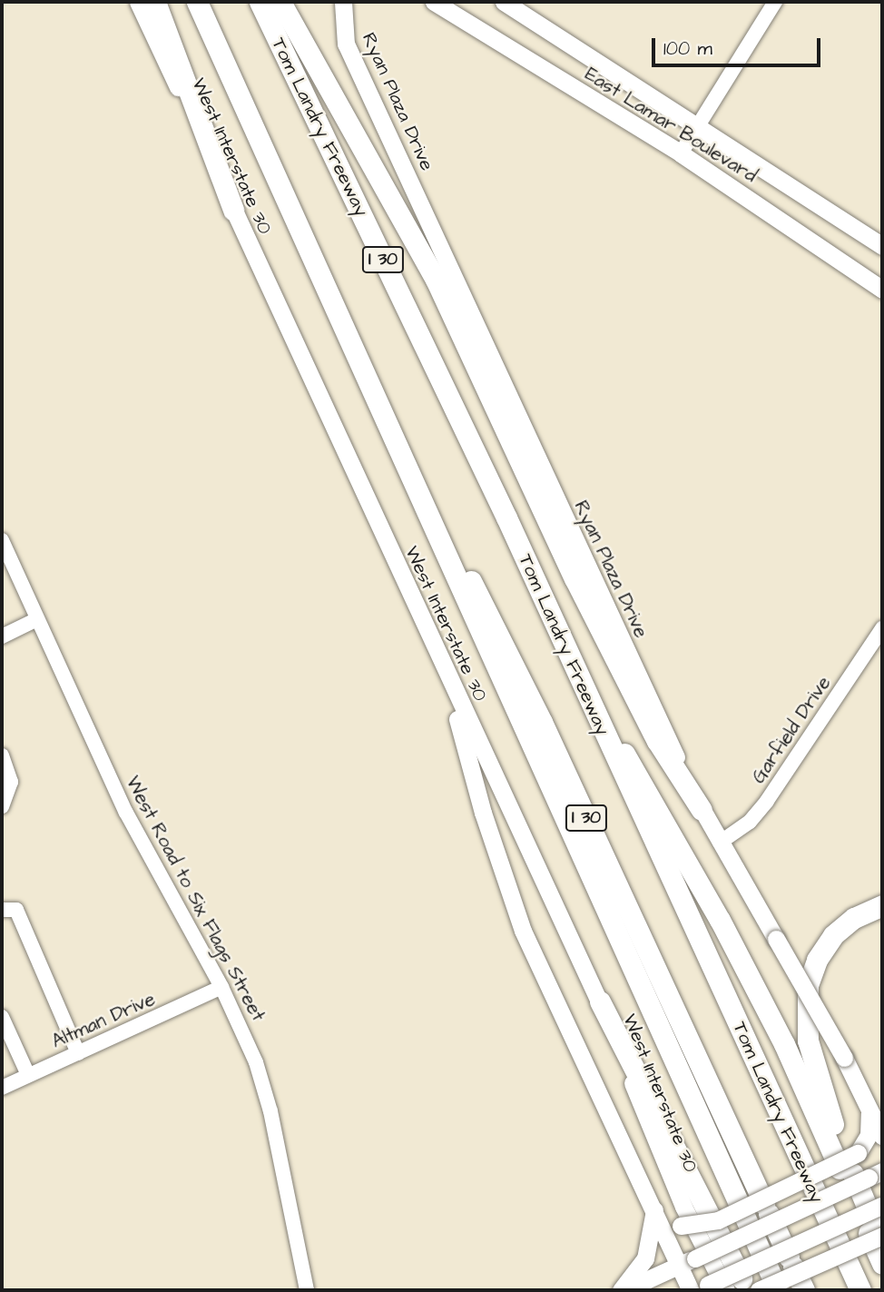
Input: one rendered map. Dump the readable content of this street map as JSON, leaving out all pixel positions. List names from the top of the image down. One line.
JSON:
{"streets":{"highway":["Tom Landry Freeway","I 30"],"main road":["Ryan Plaza Drive","East Lamar Boulevard","West Interstate 30"],"street":["Garfield Drive","West Road to Six Flags Street","Altman Drive"]},"crossings":[["Ryan Plaza Drive","Garfield Drive"],["West Road to Six Flags Street","Altman Drive"]],"scale_bar":"100 m"}
